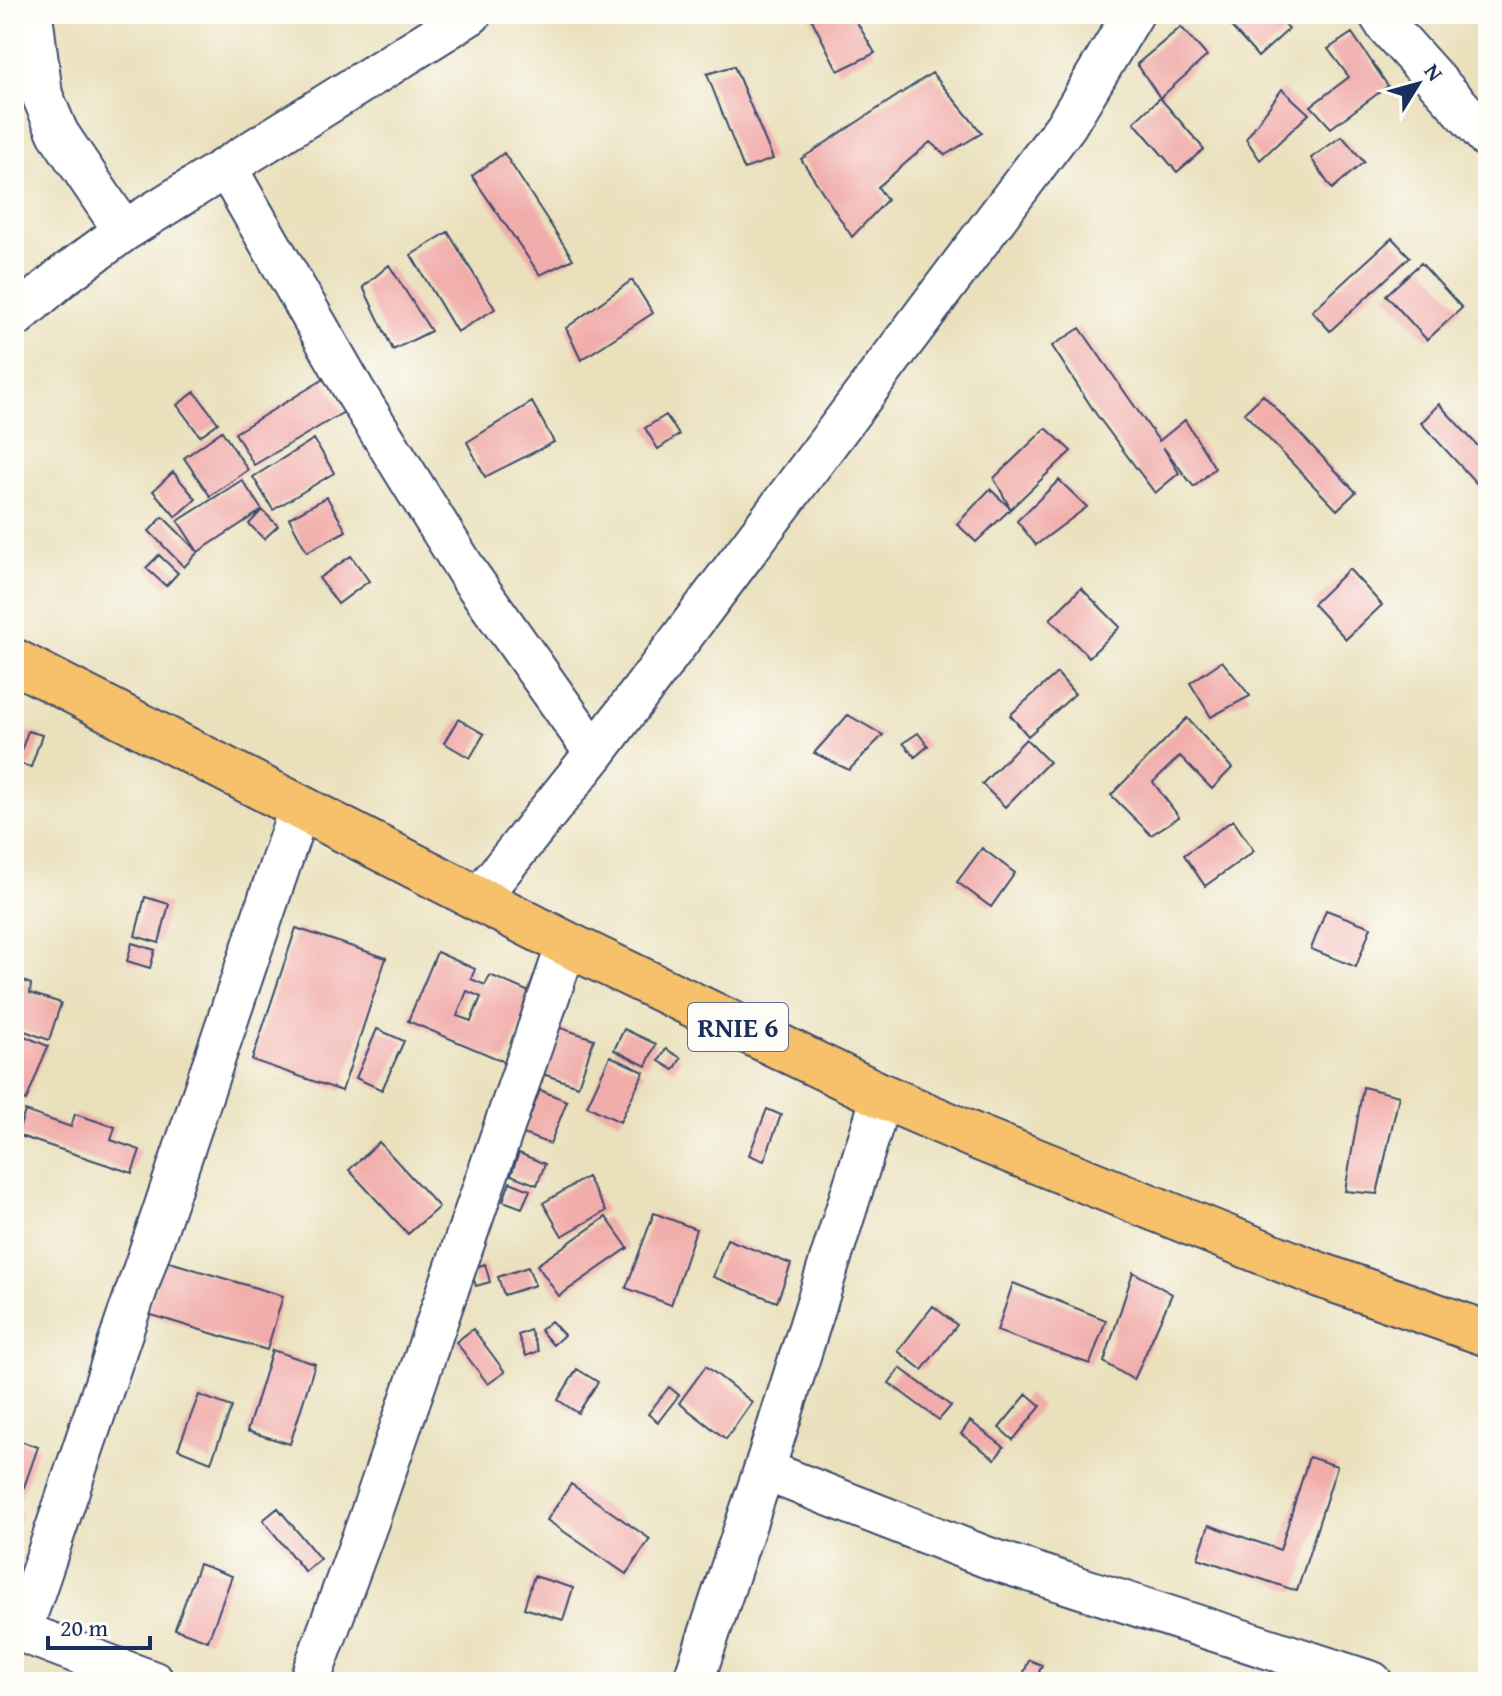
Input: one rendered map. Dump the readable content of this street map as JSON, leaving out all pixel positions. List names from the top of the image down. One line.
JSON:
{"streets":{"main road":["RNIE 6"]},"scale_bar":"20 m","north":"top right"}
